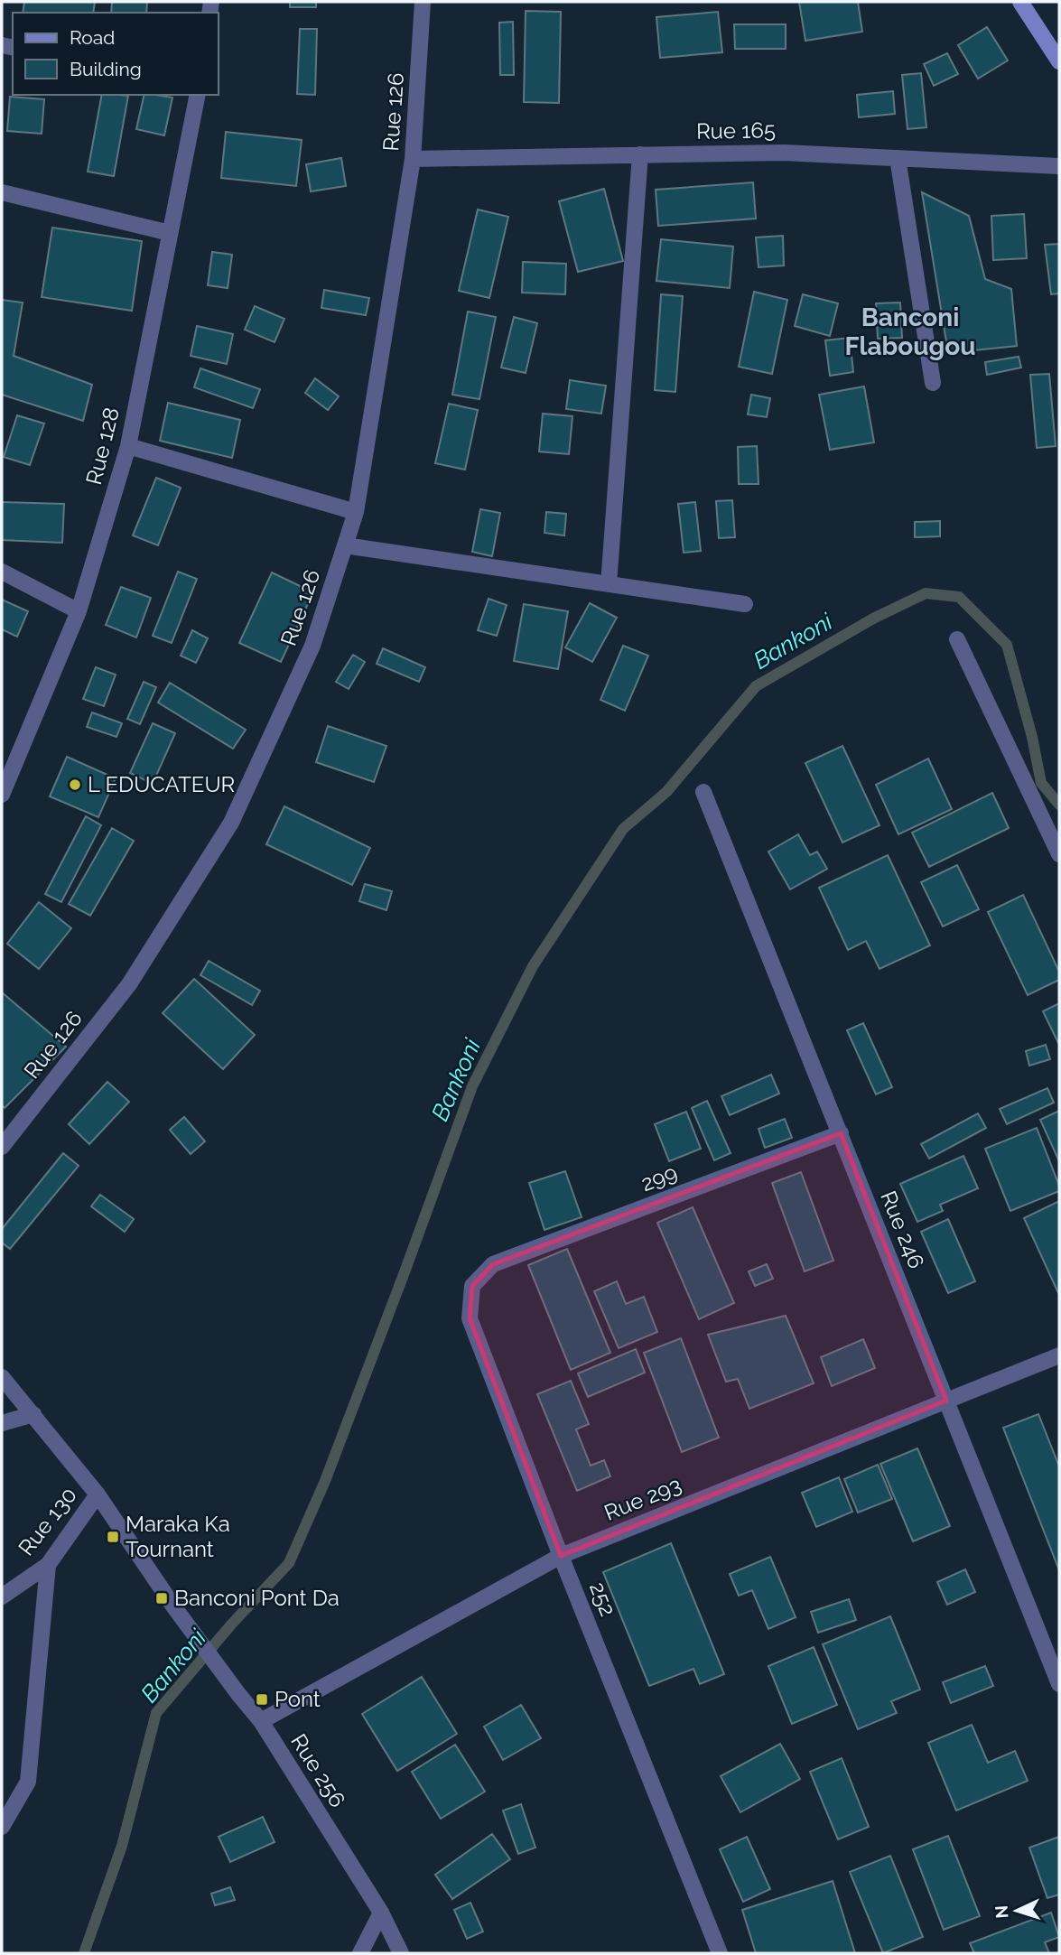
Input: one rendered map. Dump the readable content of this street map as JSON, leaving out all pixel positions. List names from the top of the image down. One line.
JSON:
{"streets":{"street":["Rue 126","Rue 165","Rue 128","299","Rue 246","Rue 293","Rue 130","252","Rue 256"]},"crossings":[["Rue 126","Rue 165"],["299","Rue 246"],["299","252"],["Rue 246","Rue 293"],["Rue 293","252"],["Rue 293","Rue 256"],["Rue 130","Rue 256"]],"districts":["Banconi Flabougou"],"water":["Bankoni"],"places":{"other":["L EDUCATEUR"],"transit":["Maraka Ka Tournant","Banconi Pont Da","Pont"]},"legend":["Road","Building"],"north":"left"}
